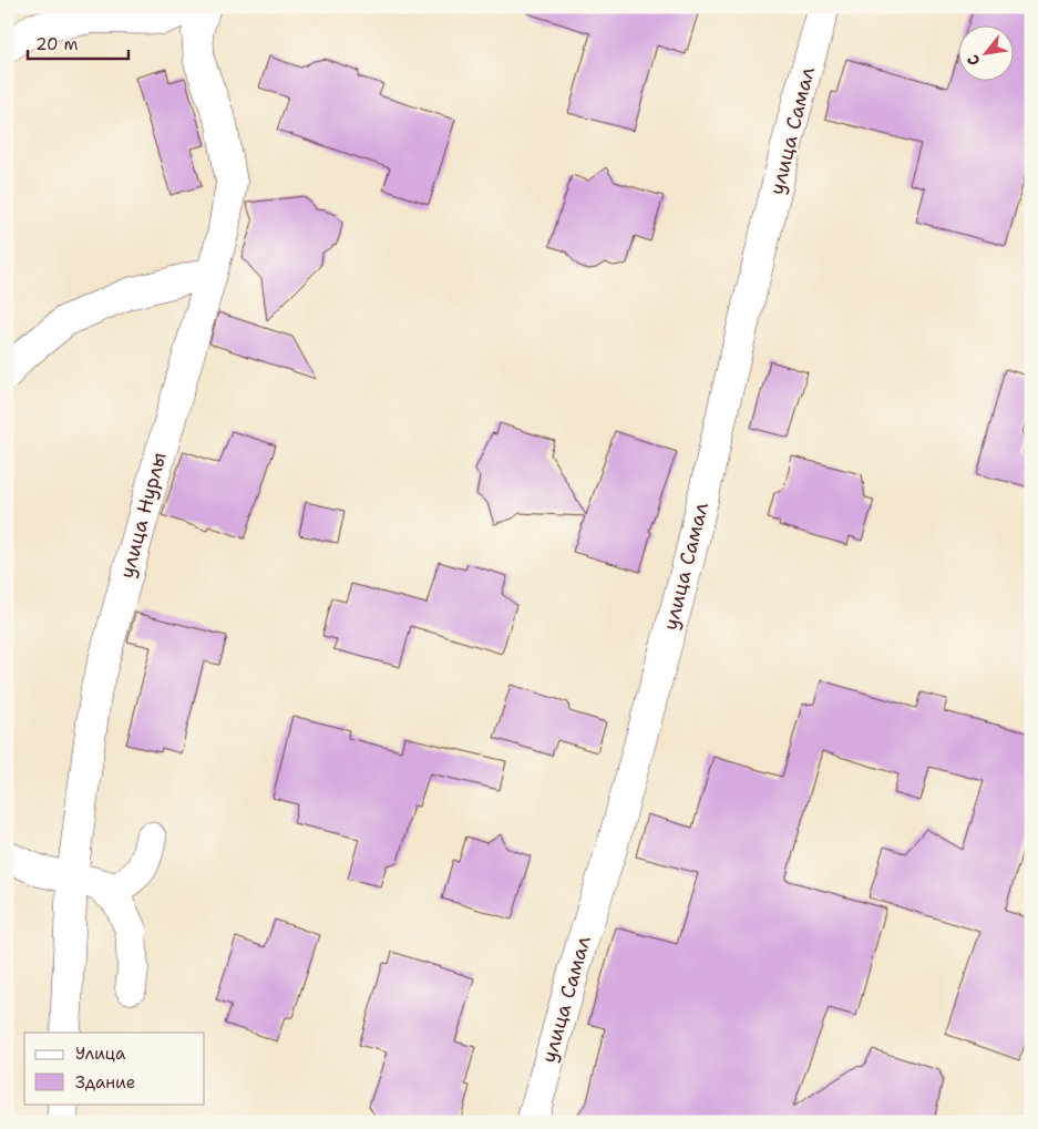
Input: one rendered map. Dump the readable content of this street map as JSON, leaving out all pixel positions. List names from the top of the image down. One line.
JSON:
{"streets":{"street":["улица Самал","улица Нурлы"]},"legend":["Улица","Здание"],"scale_bar":"20 m","north":"bottom left"}
